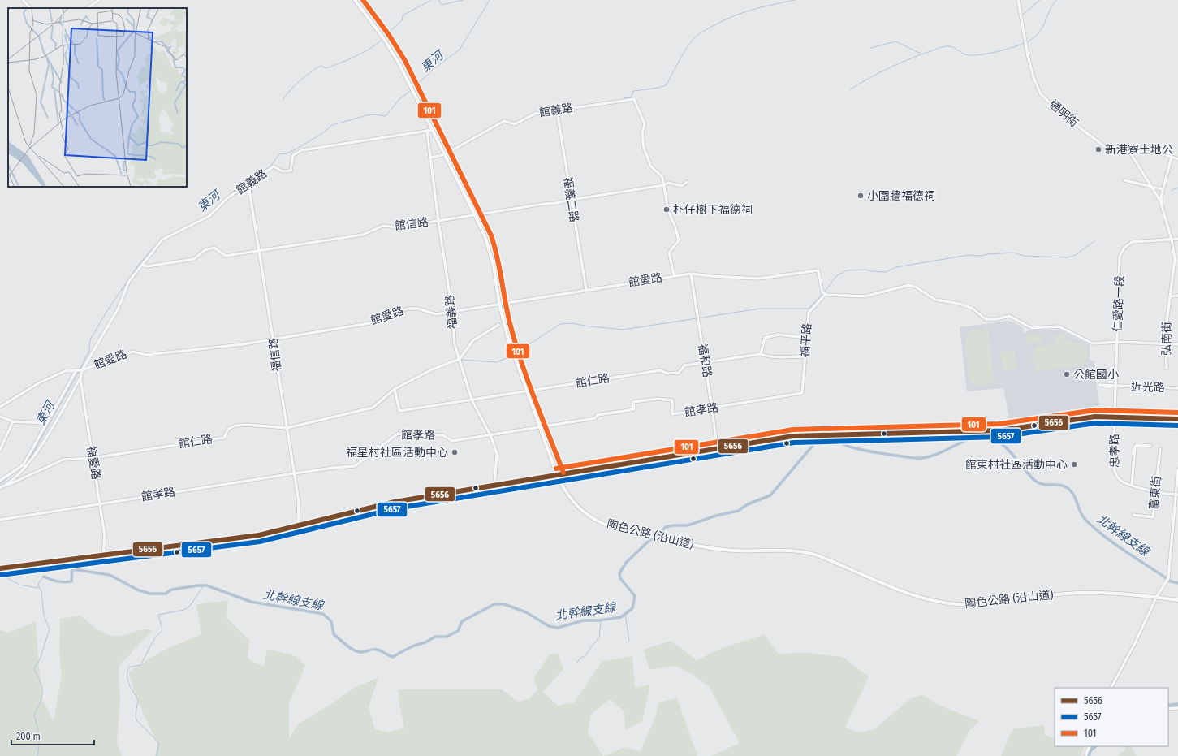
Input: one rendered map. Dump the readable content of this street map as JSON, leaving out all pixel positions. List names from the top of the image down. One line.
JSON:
{"streets":{"main road":["陶色公路 (沿山道)"],"street":["館義路","通明街","福義二路","館信路","館愛路","仁愛路一段","福義路","弘南街","福平路","福信路","福和路","館仁路","近光路","館孝路","忠孝路","福愛路","富東街"]},"crossings":[["館義路","福義二路"],["館義路","館信路"],["館義路","館愛路"],["館義路","福義路"],["館義路","福信路"],["館義路","福愛路"],["館義路","陶色公路 (沿山道)"],["通明街","弘南街"],["福義二路","館信路"],["福義二路","館愛路"],["館信路","福義路"],["館信路","福信路"],["館信路","陶色公路 (沿山道)"],["館愛路","福義路"],["館愛路","福平路"],["館愛路","福信路"],["館愛路","福和路"],["館愛路","福愛路"],["館愛路","陶色公路 (沿山道)"],["仁愛路一段","弘南街"],["仁愛路一段","近光路"],["仁愛路一段","忠孝路"],["福義路","館仁路"],["福義路","館孝路"],["福平路","館仁路"],["福平路","館孝路"],["福信路","館仁路"],["福信路","館孝路"],["福和路","館仁路"],["福和路","館孝路"],["館仁路","福愛路"],["館仁路","陶色公路 (沿山道)"],["館孝路","福愛路"],["館孝路","陶色公路 (沿山道)"],["忠孝路","富東街"]],"water":["東河","北幹線支線"],"places":["新港寮土地公","小圍牆福德祠","朴仔樹下福德祠","公館國小","福星村社區活動中心","館東村社區活動中心"],"lines":["transit line 101","transit line 5656","transit line 5657"],"legend":["5656","5657","101"],"scale_bar":"200 m"}
